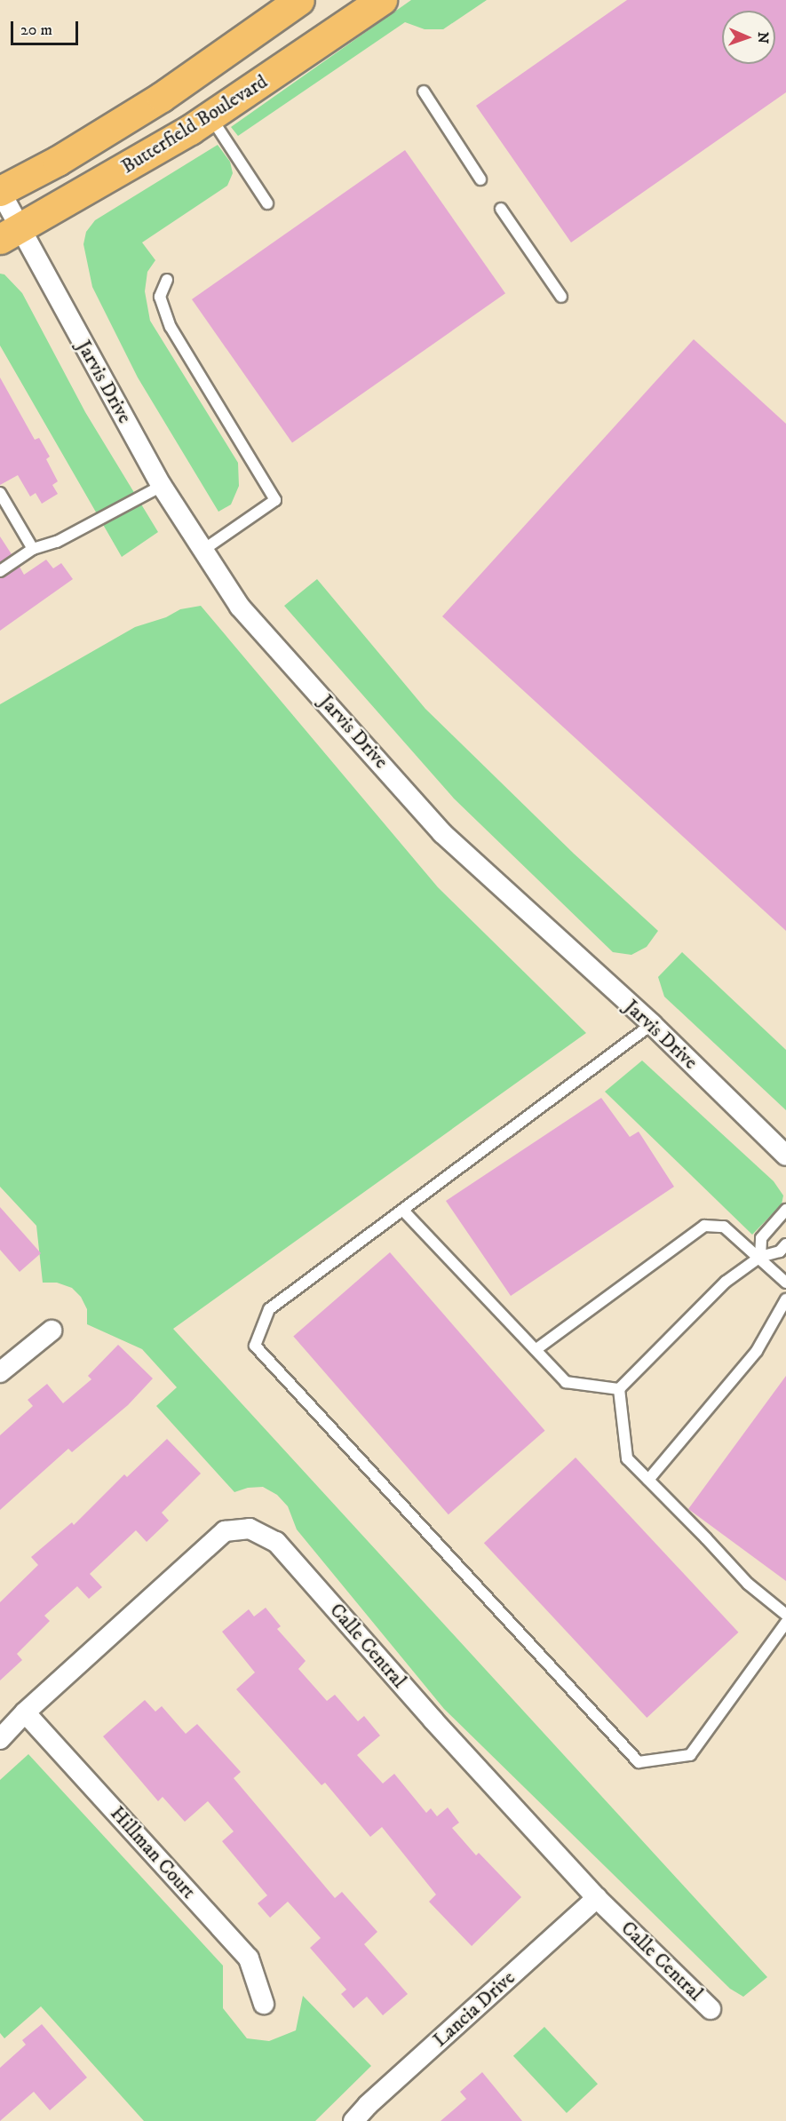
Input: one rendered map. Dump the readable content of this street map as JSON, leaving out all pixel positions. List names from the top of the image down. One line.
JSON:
{"streets":{"main road":["Butterfield Boulevard"],"street":["Jarvis Drive","Calle Central","Hillman Court","Lancia Drive"]},"crossings":[["Butterfield Boulevard","Jarvis Drive"],["Calle Central","Hillman Court"],["Calle Central","Lancia Drive"]],"scale_bar":"20 m","north":"right"}
